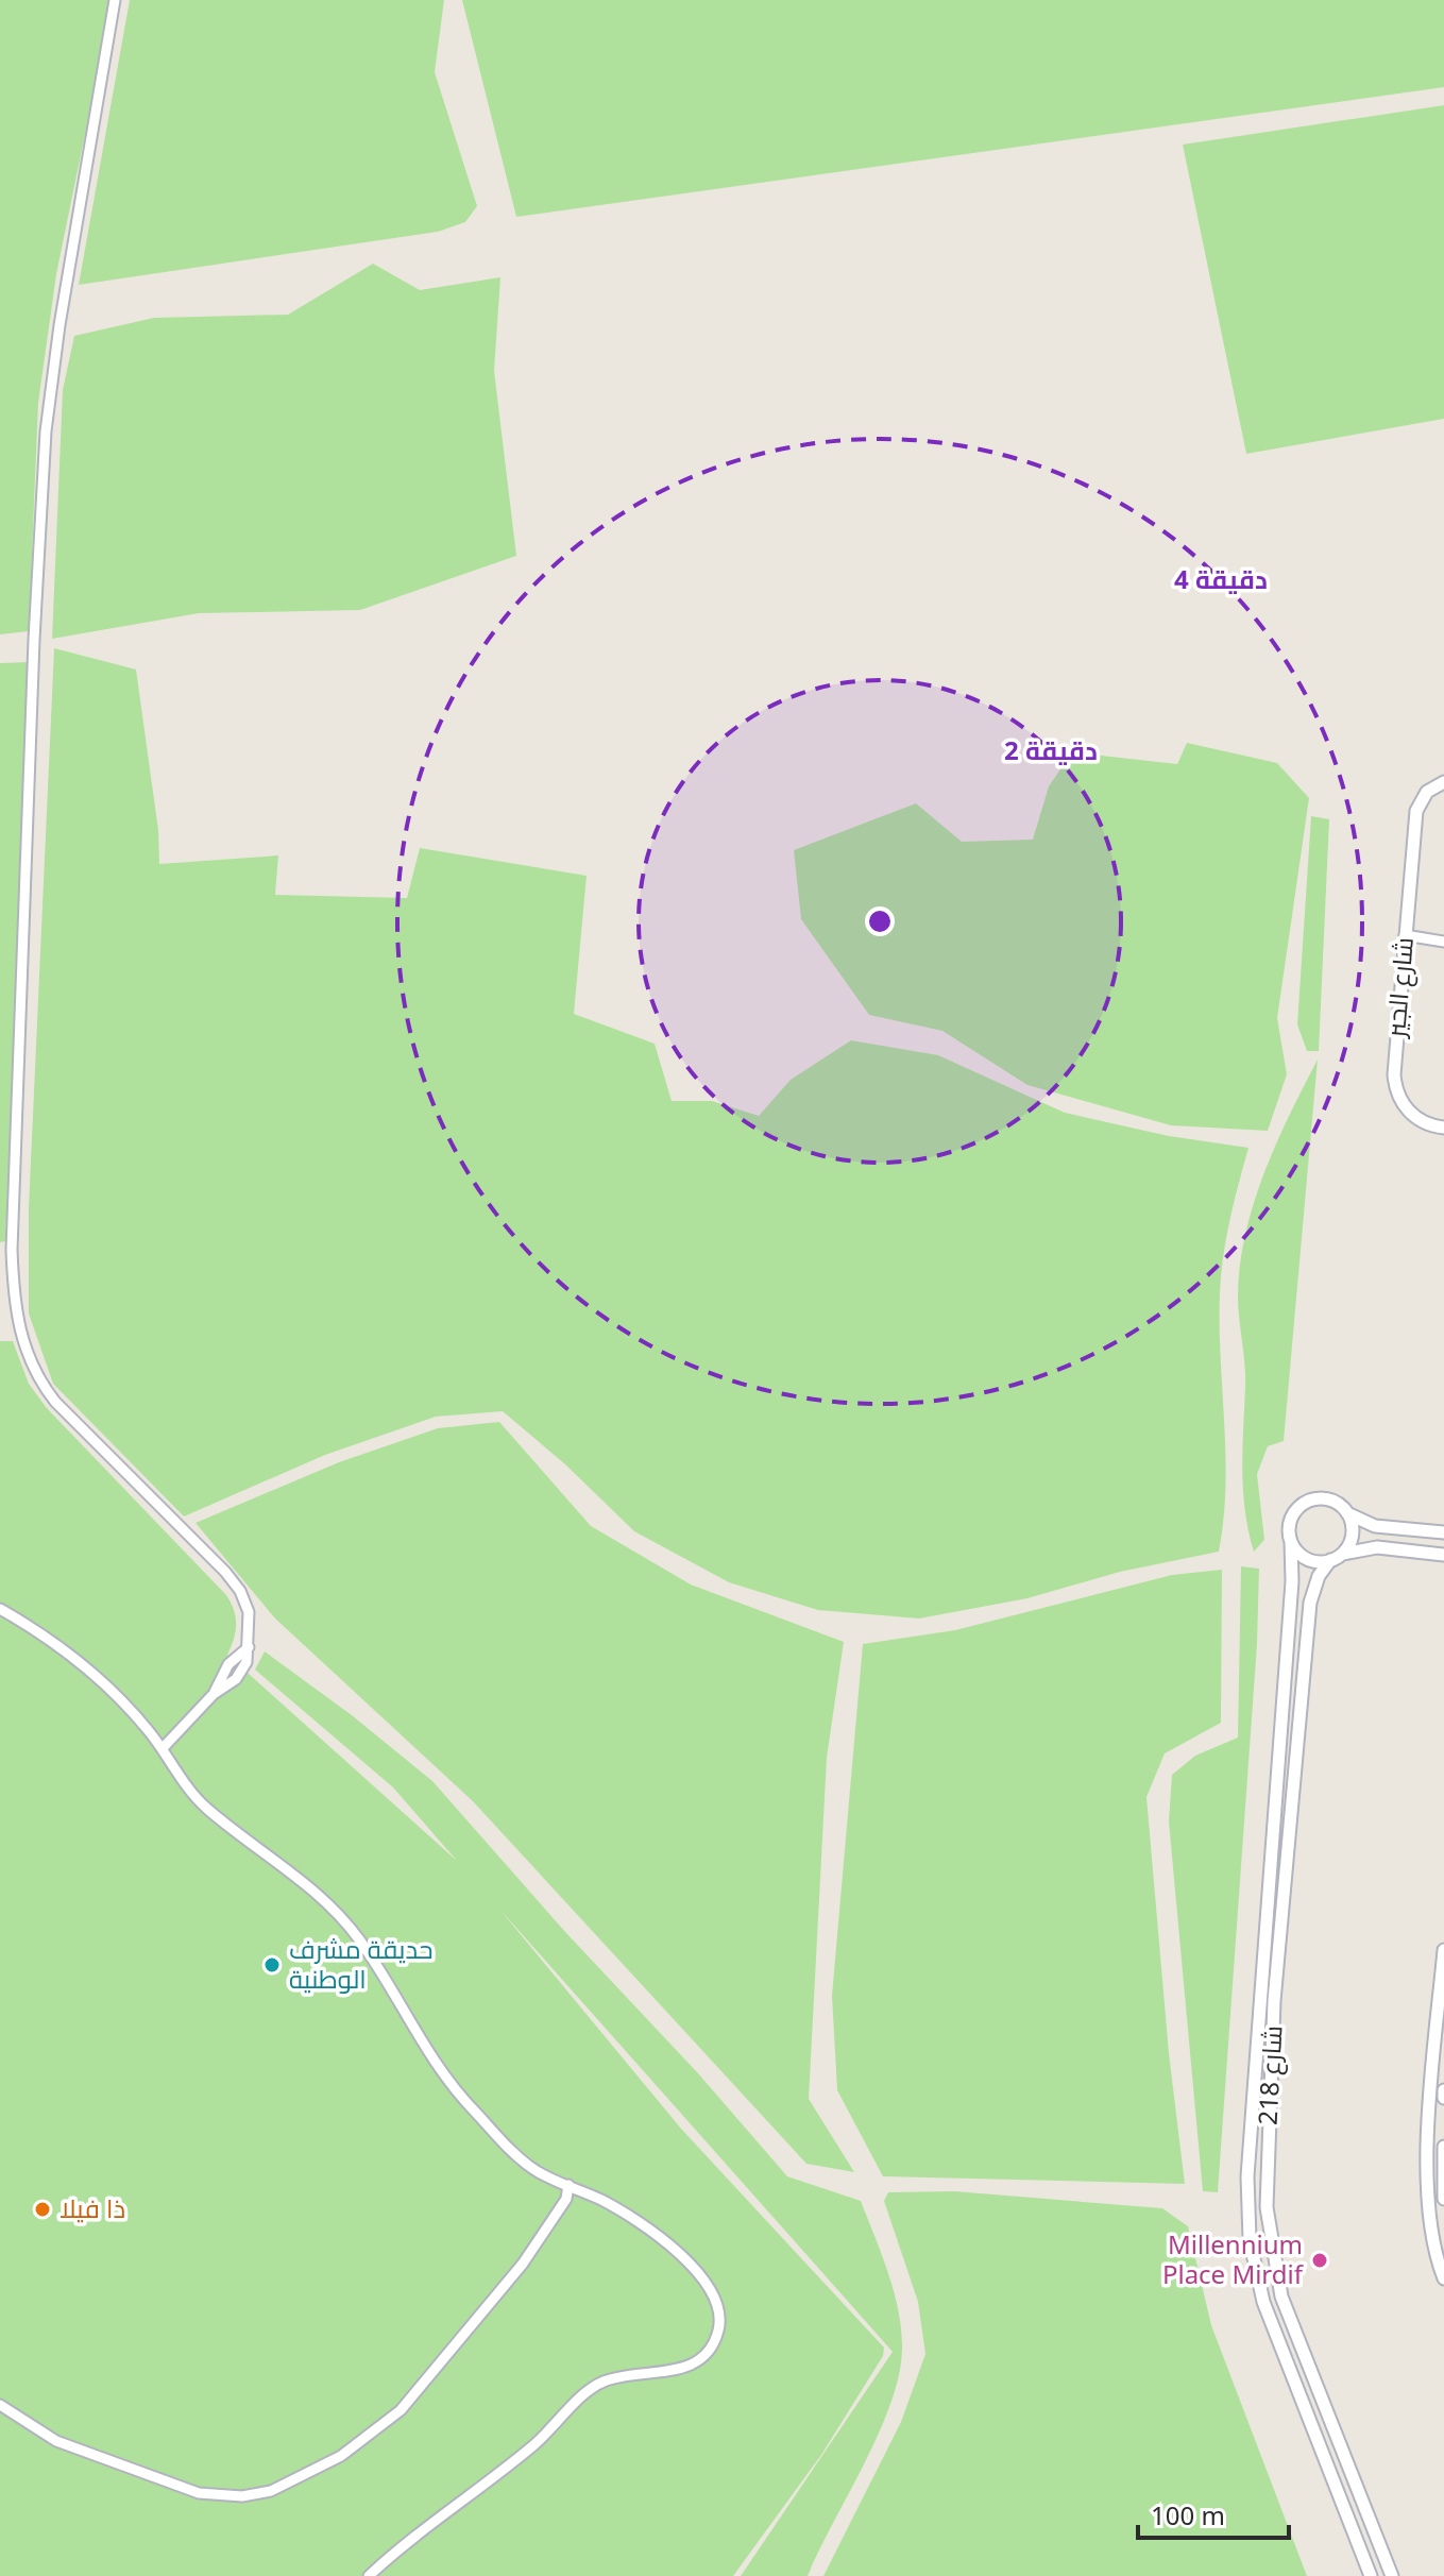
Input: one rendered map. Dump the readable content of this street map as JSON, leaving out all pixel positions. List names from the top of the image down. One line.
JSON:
{"streets":{"street":["شارع الجير","شارع 218"]},"places":["حديقة مشرف الوطنية","ذا فيلا","Millennium Place Mirdif"],"scale_bar":"100 m","rings":["4 دقيقة","2 دقيقة"]}
